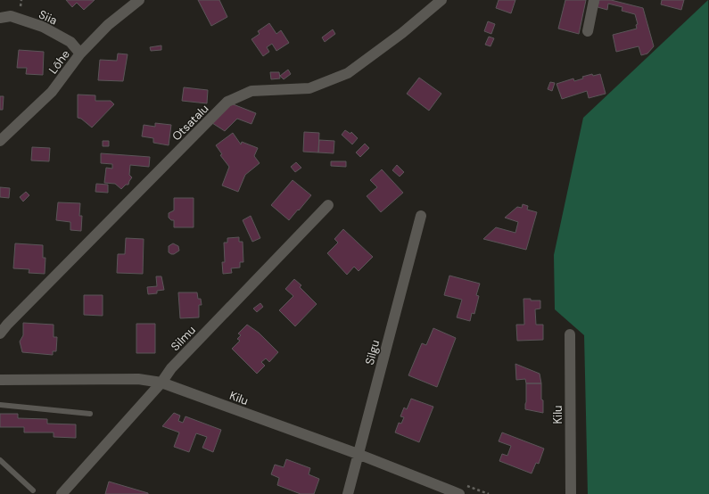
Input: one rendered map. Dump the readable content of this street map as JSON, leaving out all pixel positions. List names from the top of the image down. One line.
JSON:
{"streets":{"street":["Siia","Lõhe","Otsatalu","Silmu","Silgu","Kilu"]},"crossings":[["Siia","Lõhe"],["Silmu","Kilu"],["Silgu","Kilu"]]}
